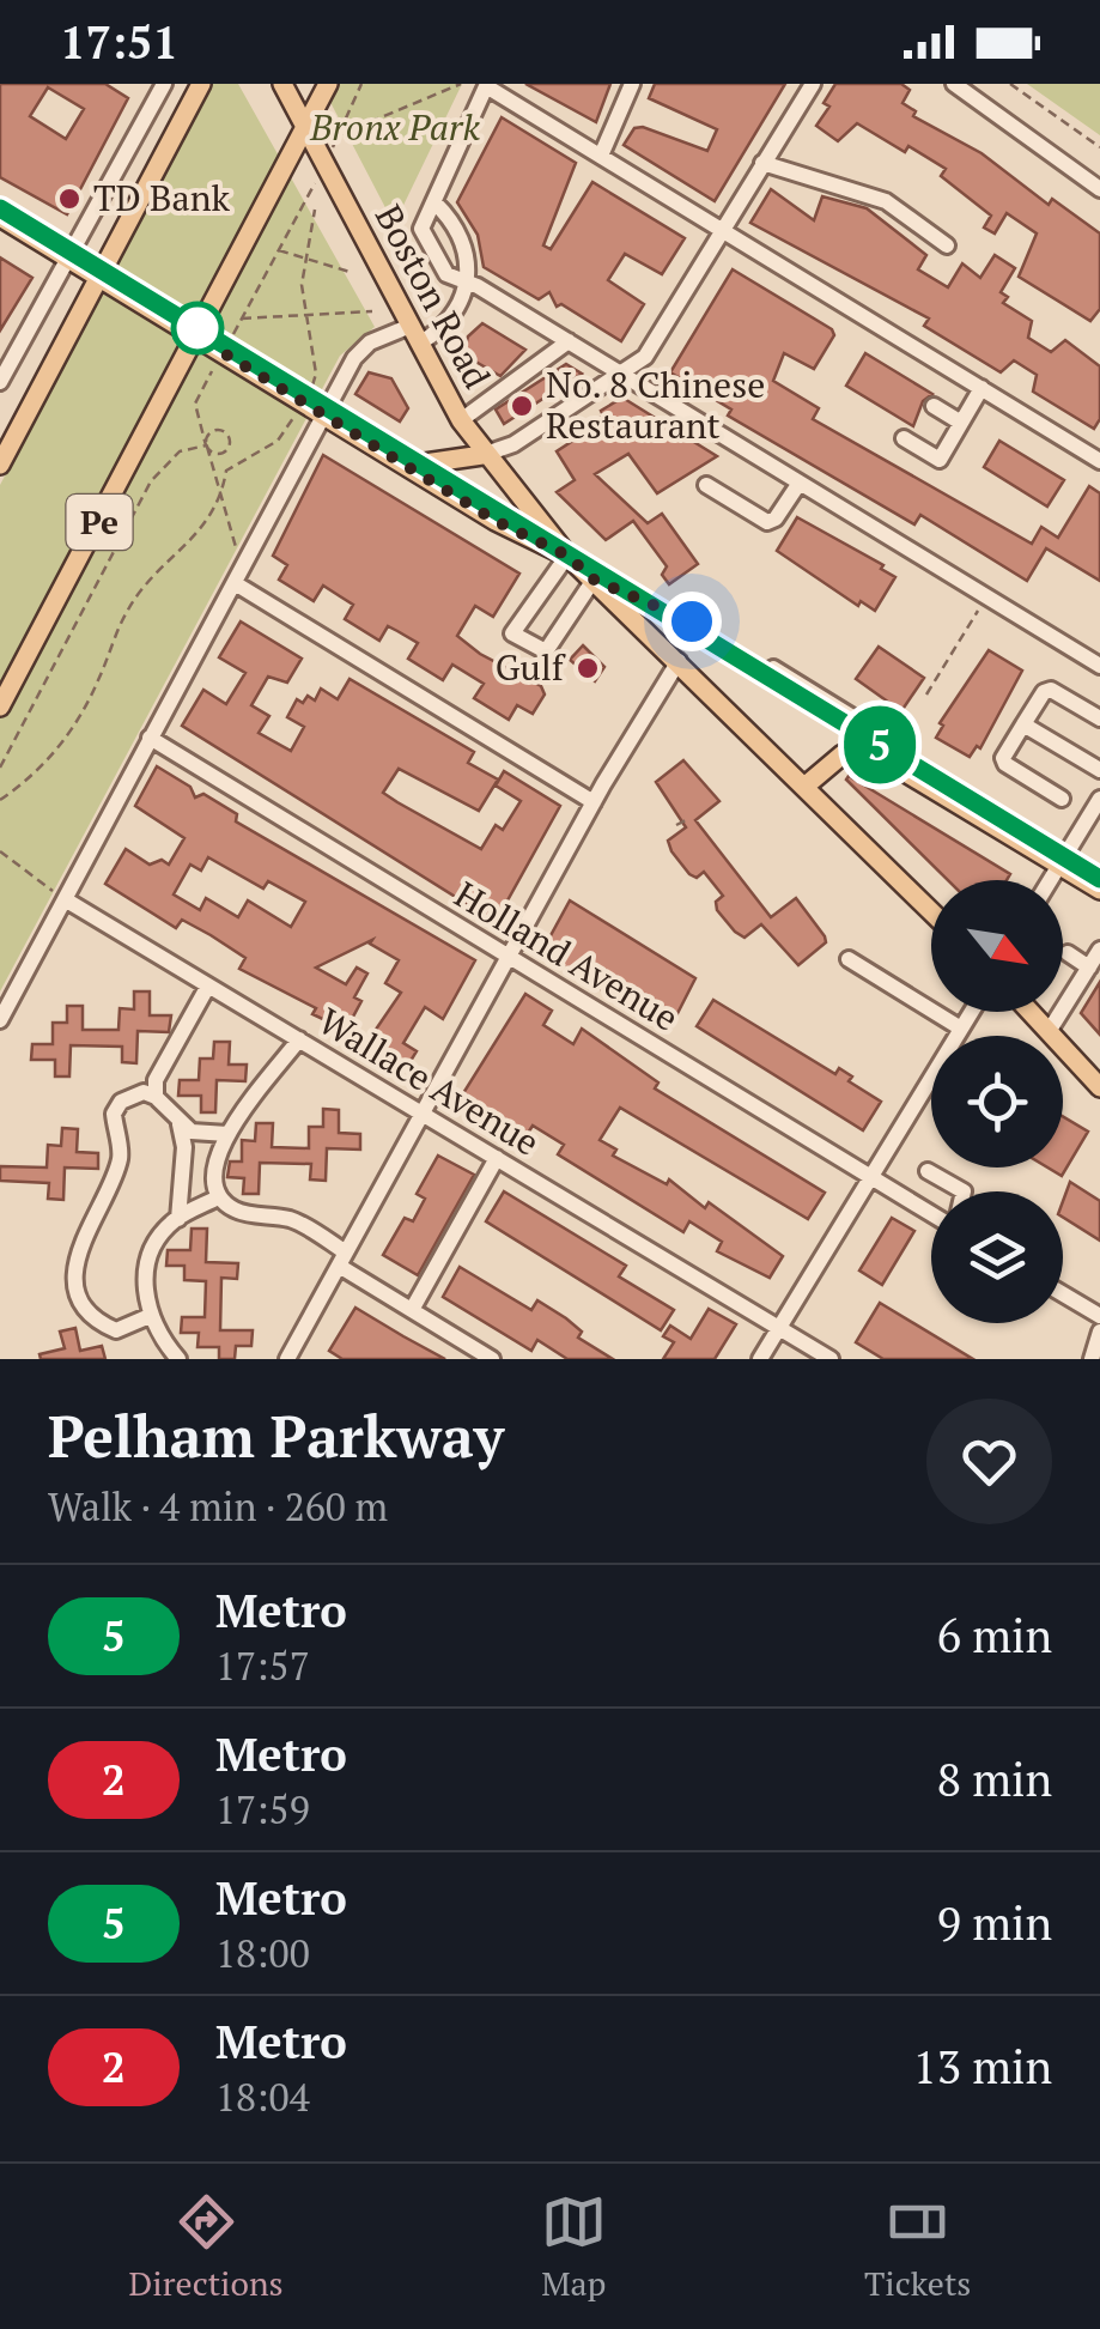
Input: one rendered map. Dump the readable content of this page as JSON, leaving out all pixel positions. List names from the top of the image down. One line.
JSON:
{"streets":{"main road":["Boston Road","Pe"],"street":["Holland Avenue","Wallace Avenue"]},"crossings":[["Boston Road","Pe"]],"parks":["Bronx Park"],"places":["TD Bank","No. 8 Chinese Restaurant","Gulf"],"lines":["metro line 5"],"north":"bottom right","page":{"status":"17:51","on_map":"5","heading":["Pelham Parkway","Walk · 4 min · 260 m"],"list":[{"mark":"5","name":"Metro","note":"17:57","value":"6 min"},{"mark":"2","name":"Metro","note":"17:59","value":"8 min"},{"mark":"5","name":"Metro","note":"18:00","value":"9 min"},{"mark":"2","name":"Metro","note":"18:04","value":"13 min"}],"tabs":["Directions","Map","Tickets"]}}
